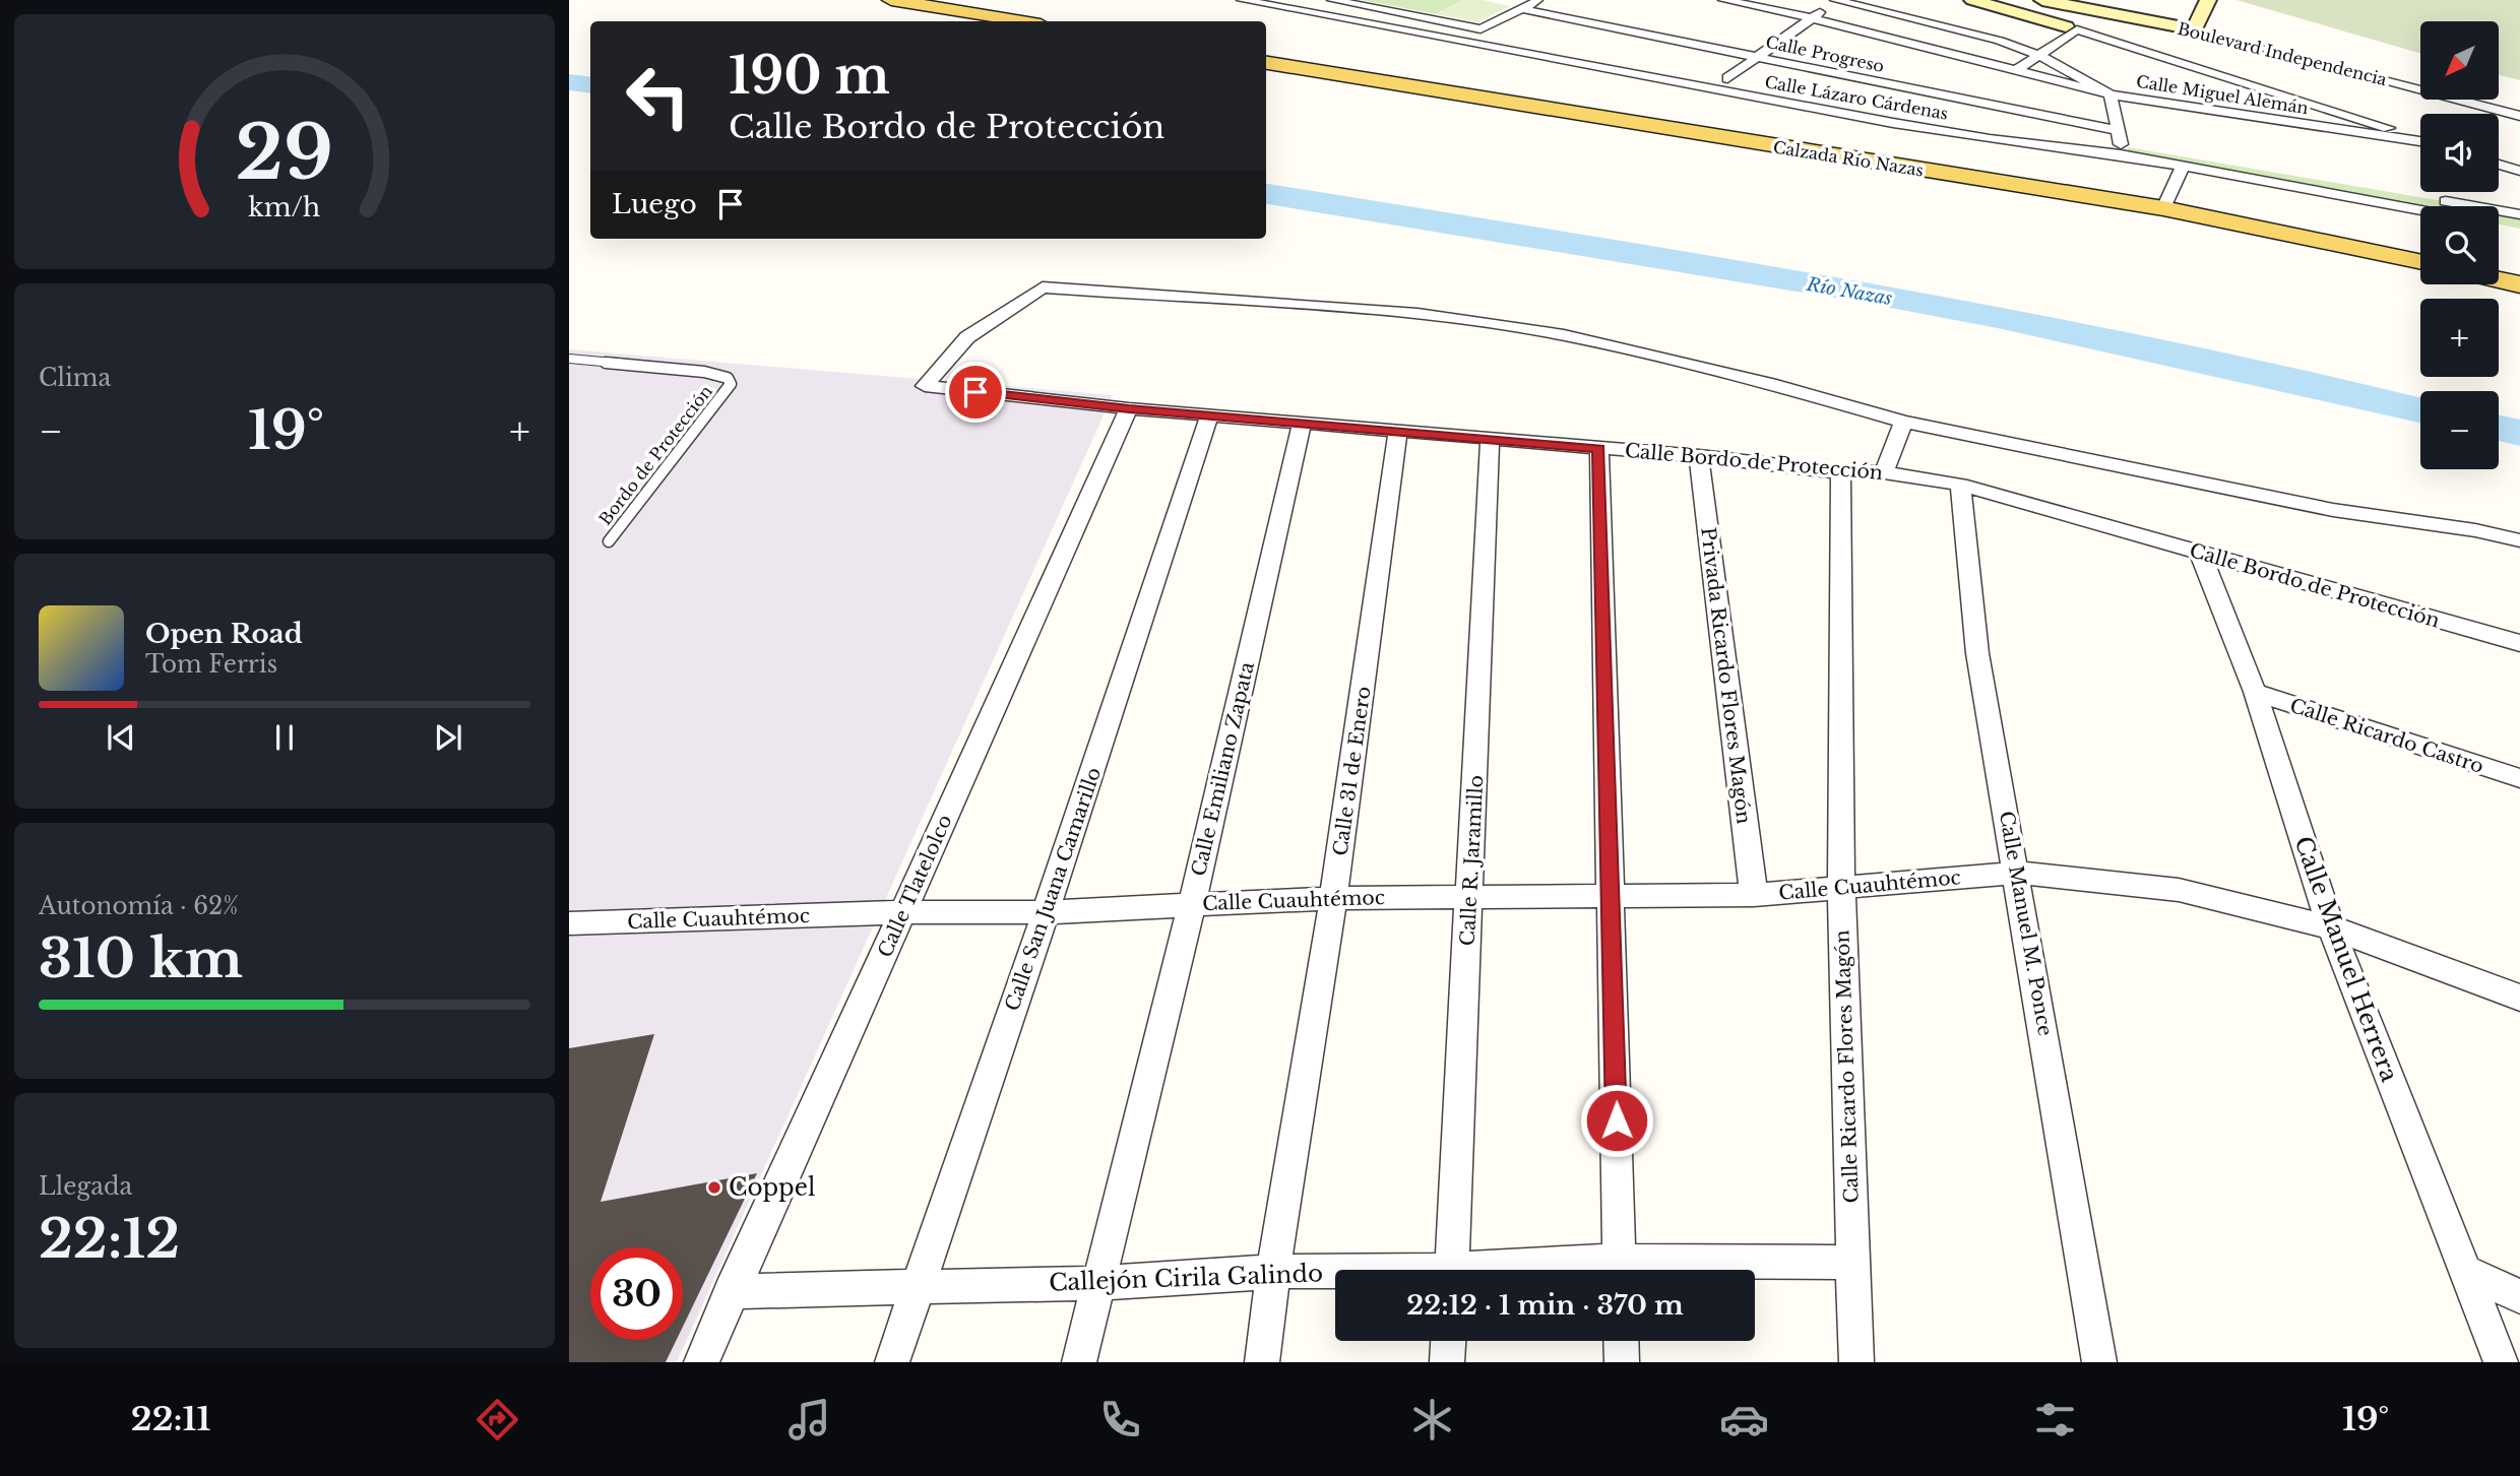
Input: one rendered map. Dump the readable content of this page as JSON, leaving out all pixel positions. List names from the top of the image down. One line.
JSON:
{"streets":{"main road":["Calzada Río Nazas"],"street":["Calle Progreso","Boulevard Independencia","Calle Miguel Alemán","Calle Lázaro Cárdenas","Calle Bordo de Protección","Privada Ricardo Flores Magón","Calle Ricardo Castro","Calle Emiliano Zapata","Calle 31 de Enero","Calle R. Jaramillo","Calle Cuauhtémoc","Calle Tlatelolco","Calle San Juana Camarillo","Calle Manuel M. Ponce","Calle Manuel Herrera","Calle Ricardo Flores Magón","Callejón Cirila Galindo"],"lane":["Bordo de Protección"]},"crossings":[["Calle Progreso","Calle Lázaro Cárdenas"],["Calle Bordo de Protección","Privada Ricardo Flores Magón"],["Calle Bordo de Protección","Calle Emiliano Zapata"],["Calle Bordo de Protección","Calle 31 de Enero"],["Calle Bordo de Protección","Calle R. Jaramillo"],["Calle Bordo de Protección","Calle Tlatelolco"],["Calle Bordo de Protección","Calle San Juana Camarillo"],["Calle Bordo de Protección","Calle Manuel M. Ponce"],["Calle Bordo de Protección","Calle Manuel Herrera"],["Calle Bordo de Protección","Calle Ricardo Flores Magón"],["Privada Ricardo Flores Magón","Calle Cuauhtémoc"],["Calle Ricardo Castro","Calle Manuel Herrera"],["Calle Emiliano Zapata","Calle Cuauhtémoc"],["Calle Emiliano Zapata","Callejón Cirila Galindo"],["Calle 31 de Enero","Calle Cuauhtémoc"],["Calle 31 de Enero","Callejón Cirila Galindo"],["Calle R. Jaramillo","Calle Cuauhtémoc"],["Calle Cuauhtémoc","Calle Tlatelolco"],["Calle Cuauhtémoc","Calle San Juana Camarillo"],["Calle Cuauhtémoc","Calle Manuel M. Ponce"],["Calle Cuauhtémoc","Calle Manuel Herrera"],["Calle Cuauhtémoc","Calle Ricardo Flores Magón"],["Calle Tlatelolco","Callejón Cirila Galindo"],["Calle San Juana Camarillo","Callejón Cirila Galindo"],["Calle Ricardo Flores Magón","Callejón Cirila Galindo"]],"water":["Río Nazas"],"places":["Coppel"],"north":"bottom left","page":{"map_buttons":["+","−"],"turn":["190 m","Calle Bordo de Protección"],"then":"Luego","tile":["Clima",["Autonomía · 62%","310 km"],["Llegada","22:12"]],"heat":["−","19°","+"],"song":["Open Road","Tom Ferris"],"limit":"30","trip":"22:12 · 1 min · 370 m","tabs":["22:11","19°"],"gauge":["29","km/h"]}}
